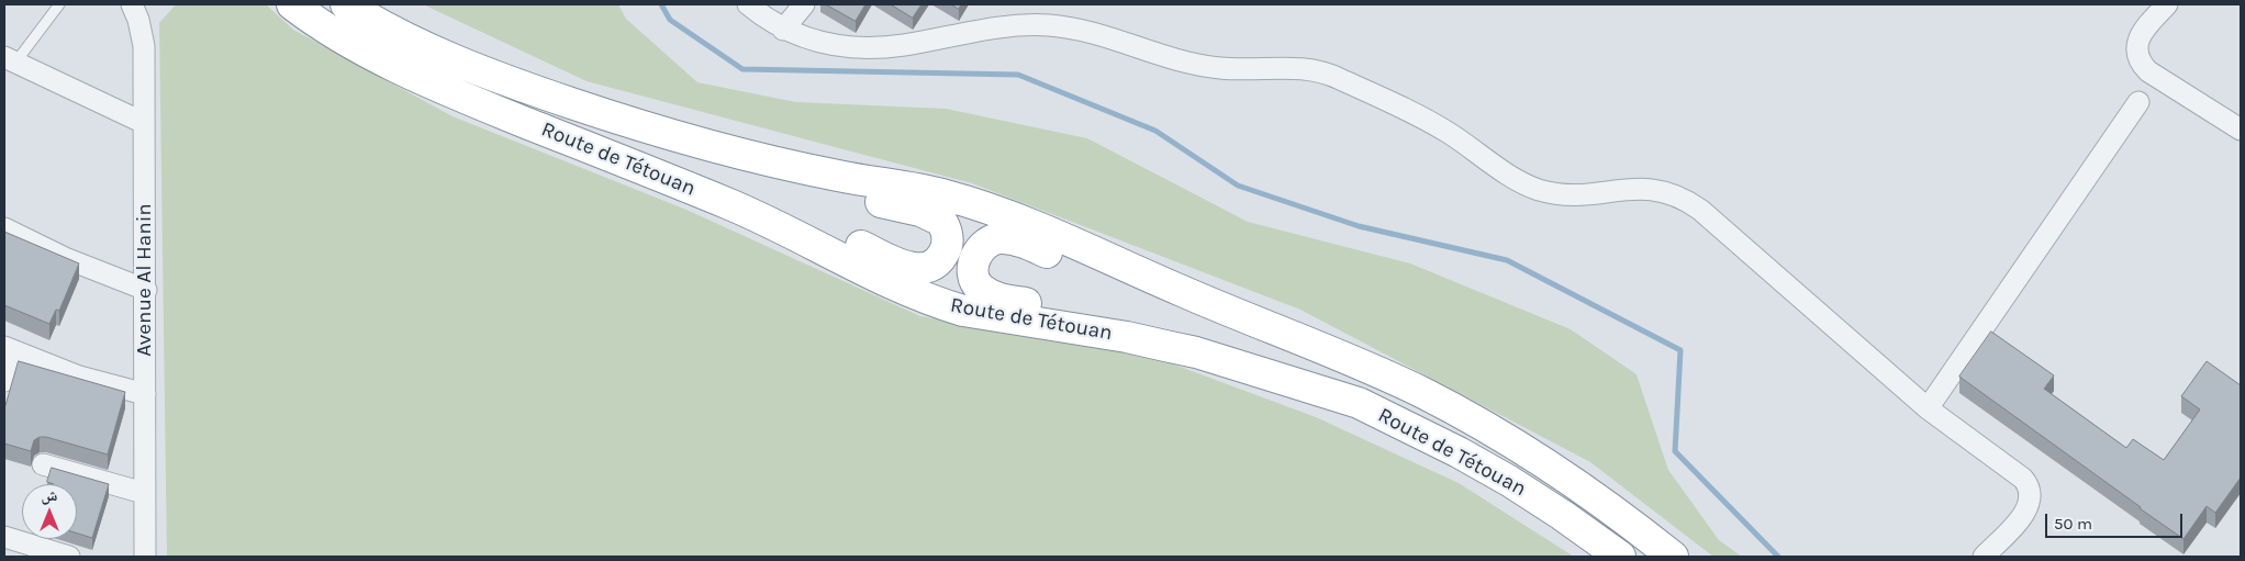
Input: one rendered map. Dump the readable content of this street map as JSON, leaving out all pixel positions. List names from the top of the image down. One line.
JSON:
{"streets":{"highway":["Route de Tétouan"],"street":["Avenue Al Hanin"]},"scale_bar":"50 m","north":"top"}
